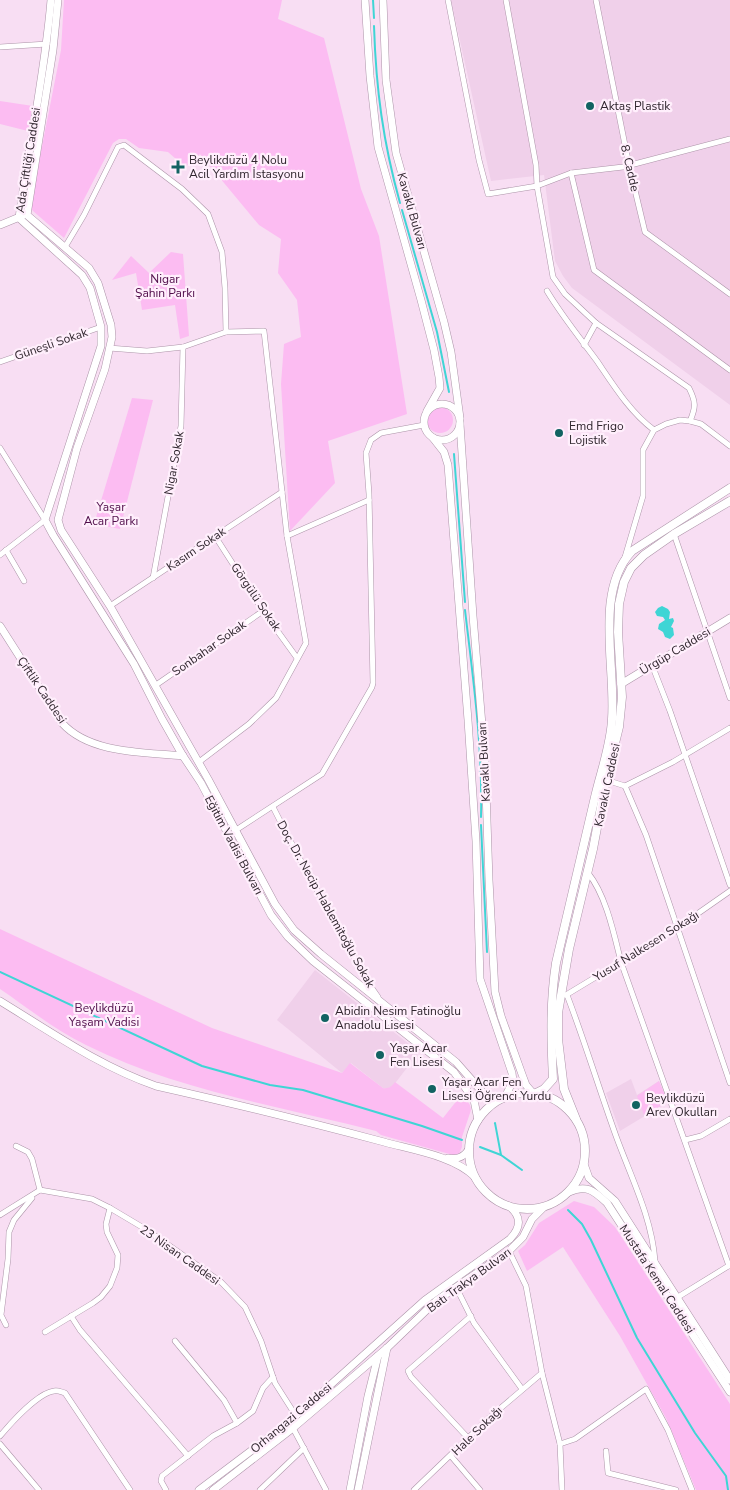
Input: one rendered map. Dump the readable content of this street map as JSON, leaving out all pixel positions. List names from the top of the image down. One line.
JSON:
{"streets":{"main road":["Ada Çiftliği Caddesi","Kavaklı Bulvarı","Ürgüp Caddesi","Çiftlik Caddesi","Kavaklı Caddesi","Eğitim Vadisi Bulvarı","Mustafa Kemal Caddesi","Batı Trakya Bulvarı","Orhangazi Caddesi"],"street":["8. Cadde","Güneşli Sokak","Nigar Sokak","Kasım Sokak","Görgülü Sokak","Sonbahar Sokak","Doç. Dr. Necip Hablemitoğlu Sokak","Yusuf Nalkesen Sokağı","23 Nisan Caddesi","Hale Sokağı"]},"crossings":[["Ada Çiftliği Caddesi","Güneşli Sokak"],["Ada Çiftliği Caddesi","Eğitim Vadisi Bulvarı"],["Kavaklı Bulvarı","Kavaklı Caddesi"],["Kavaklı Bulvarı","Eğitim Vadisi Bulvarı"],["Kavaklı Bulvarı","Mustafa Kemal Caddesi"],["Kavaklı Bulvarı","Batı Trakya Bulvarı"],["Nigar Sokak","Kasım Sokak"],["Kasım Sokak","Görgülü Sokak"],["Kasım Sokak","Eğitim Vadisi Bulvarı"],["Görgülü Sokak","Sonbahar Sokak"],["Sonbahar Sokak","Eğitim Vadisi Bulvarı"],["Ürgüp Caddesi","Kavaklı Caddesi"],["Çiftlik Caddesi","Eğitim Vadisi Bulvarı"],["Kavaklı Caddesi","Eğitim Vadisi Bulvarı"],["Kavaklı Caddesi","Yusuf Nalkesen Sokağı"],["Kavaklı Caddesi","Mustafa Kemal Caddesi"],["Kavaklı Caddesi","Batı Trakya Bulvarı"],["Eğitim Vadisi Bulvarı","Doç. Dr. Necip Hablemitoğlu Sokak"],["Eğitim Vadisi Bulvarı","Mustafa Kemal Caddesi"],["Eğitim Vadisi Bulvarı","Batı Trakya Bulvarı"],["23 Nisan Caddesi","Orhangazi Caddesi"],["Mustafa Kemal Caddesi","Batı Trakya Bulvarı"],["Batı Trakya Bulvarı","Orhangazi Caddesi"]],"parks":["Nigar Şahin Parkı","Yaşar Acar Parkı","Beylikdüzü Yaşam Vadisi"],"places":{"other":["Aktaş Plastik","Emd Frigo Lojistik","Abidin Nesim Fatinoğlu Anadolu Lisesi","Yaşar Acar Fen Lisesi","Yaşar Acar Fen Lisesi Öğrenci Yurdu","Beylikdüzü Arev Okulları"],"health":["Beylikdüzü 4 Nolu Acil Yardım İstasyonu"]}}
